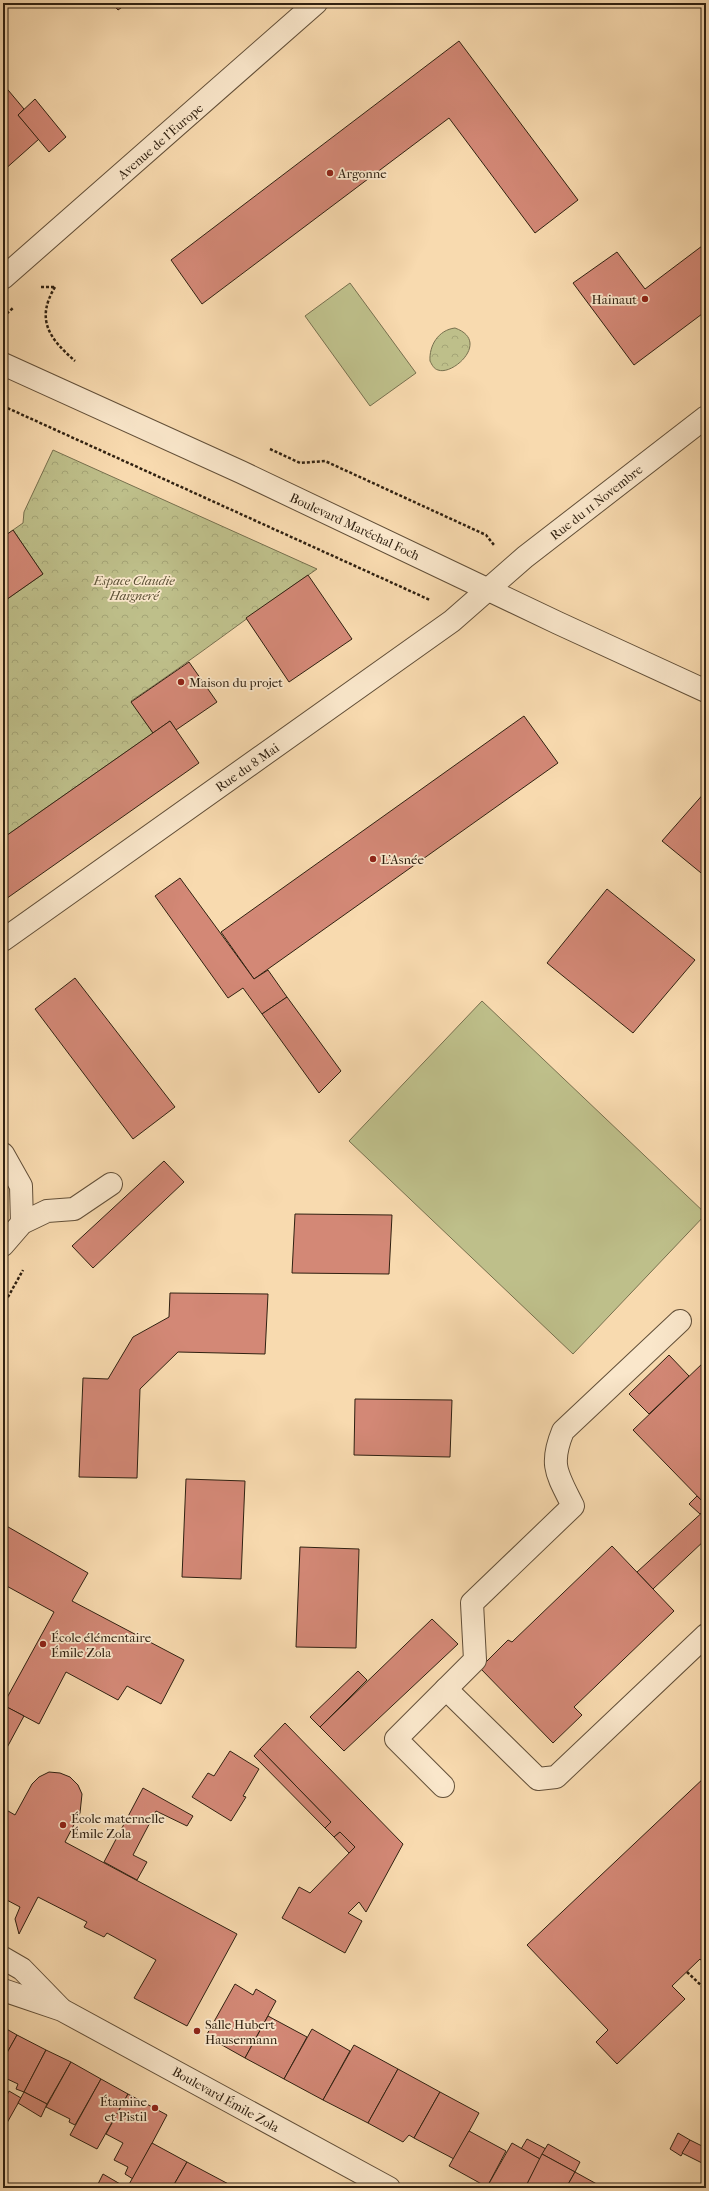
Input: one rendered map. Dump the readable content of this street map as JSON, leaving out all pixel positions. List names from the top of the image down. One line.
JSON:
{"streets":{"street":["Avenue de l'Europe","Rue du 11 Novembre","Boulevard Maréchal Foch","Rue du 8 Mai","Boulevard Émile Zola"]},"crossings":[["Rue du 11 Novembre","Boulevard Maréchal Foch"],["Rue du 11 Novembre","Rue du 8 Mai"],["Boulevard Maréchal Foch","Rue du 8 Mai"]],"parks":["Espace Claudie Haigneré"],"places":["Argonne","Hainaut","Maison du projet","L'Asnée","École élémentaire Émile Zola","École maternelle Émile Zola","Salle Hubert Hausermann","Étamine et Pistil"]}
